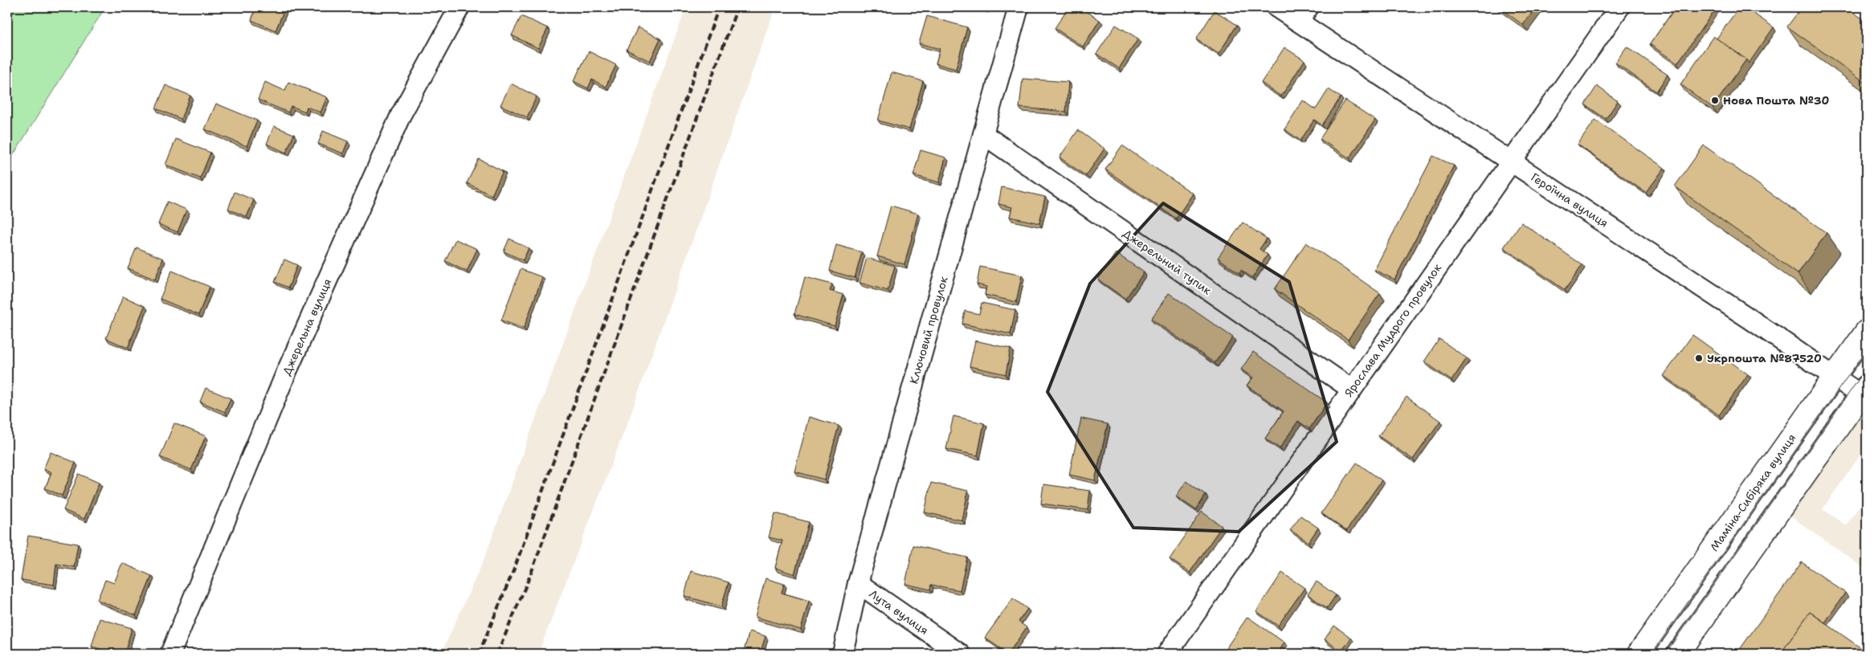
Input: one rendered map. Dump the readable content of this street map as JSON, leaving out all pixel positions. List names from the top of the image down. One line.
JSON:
{"streets":{"main road":["Маміна-Сибіряка вулиця"],"street":["Героїчна вулиця","Джерельний тупик","Джерельна вулиця","Ключовий провулок","Ярослава Мудрого провулок","Лута вулиця"]},"crossings":[["Героїчна вулиця","Ярослава Мудрого провулок"],["Героїчна вулиця","Маміна-Сибіряка вулиця"],["Джерельний тупик","Ключовий провулок"],["Джерельний тупик","Ярослава Мудрого провулок"],["Ключовий провулок","Лута вулиця"]],"places":["Нова Пошта №30","Укрпошта №87520"]}
